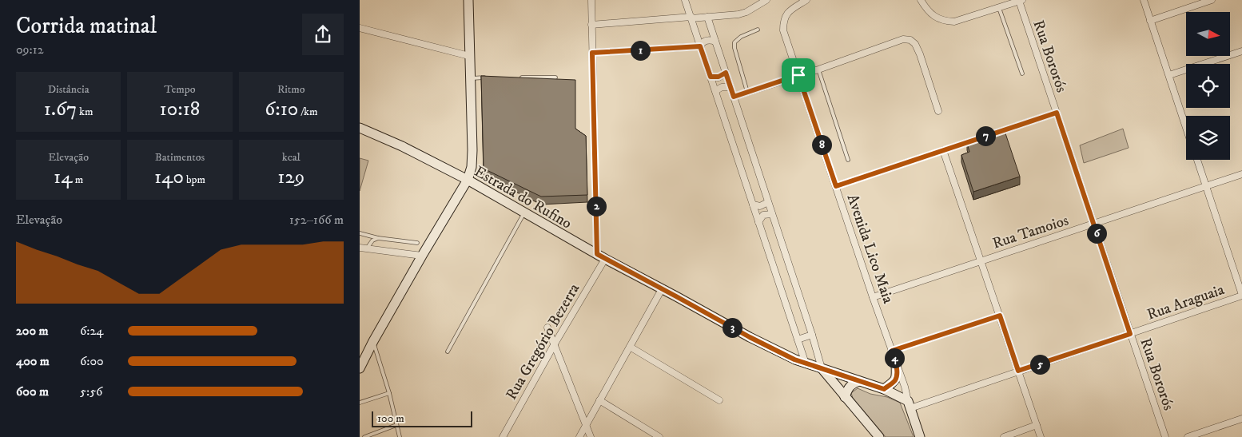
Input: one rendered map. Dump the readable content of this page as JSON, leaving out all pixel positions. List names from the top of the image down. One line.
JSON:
{"streets":{"street":["Rua Bororós","Estrada do Rufino","Rua Tamoios","Avenida Lico Maia","Rua Araguaia","Rua Gregório Bezerra"]},"crossings":[["Rua Bororós","Rua Tamoios"],["Rua Bororós","Rua Araguaia"],["Estrada do Rufino","Avenida Lico Maia"],["Estrada do Rufino","Rua Araguaia"],["Estrada do Rufino","Rua Gregório Bezerra"],["Rua Tamoios","Avenida Lico Maia"],["Avenida Lico Maia","Rua Araguaia"]],"scale_bar":"100 m","north":"right","page":{"heading":["Corrida matinal","09:12"],"pins":["1","7","8","2","6","3","4","5"],"stats":[["Distância","1.67 km"],["Tempo","10:18"],["Ritmo","6:10 /km"],["Elevação","14 m"],["Batimentos","140 bpm"],["kcal","129"]],"chart":["Elevação","152–166 m"],"list":[{"name":"200 m","note":"6:24"},{"name":"400 m","note":"6:00"},{"name":"600 m","note":"5:56"}],"scale":"100 m"}}
